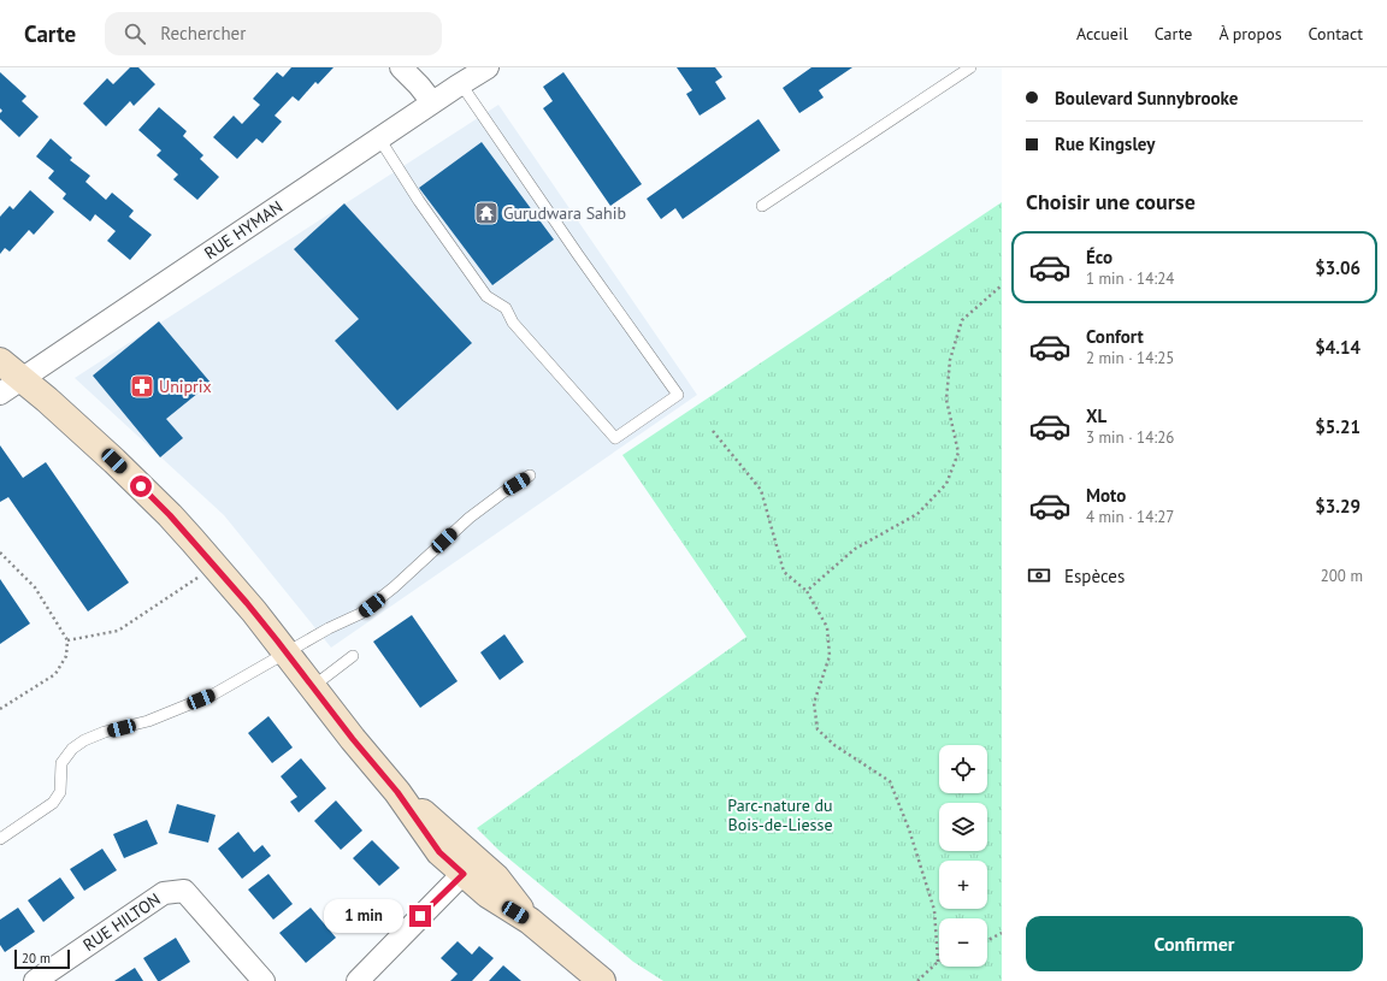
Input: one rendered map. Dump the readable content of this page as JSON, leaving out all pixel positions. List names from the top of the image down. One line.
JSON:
{"streets":{"street":["RUE HYMAN","RUE HILTON"]},"parks":["Parc-nature du Bois-de-Liesse"],"places":{"temple":["Gurudwara Sahib"],"pharmacy":["Uniprix"]},"scale_bar":"20 m","page":{"header":"Carte","search":"Rechercher","nav":["Accueil","Carte","À propos","Contact"],"banner":["Boulevard Sunnybrooke","Rue Kingsley"],"heading":"Choisir une course","list":[{"name":"Éco","note":"1 min · 14:24","value":"$3.06"},{"name":"Confort","note":"2 min · 14:25","value":"$4.14"},{"name":"XL","note":"3 min · 14:26","value":"$5.21"},{"name":"Moto","note":"4 min · 14:27","value":"$3.29"}],"pay":["Espèces","200 m"],"map_buttons":["+","−"],"bubble":"1 min","buttons":"Confirmer","scale":"20 m"}}
